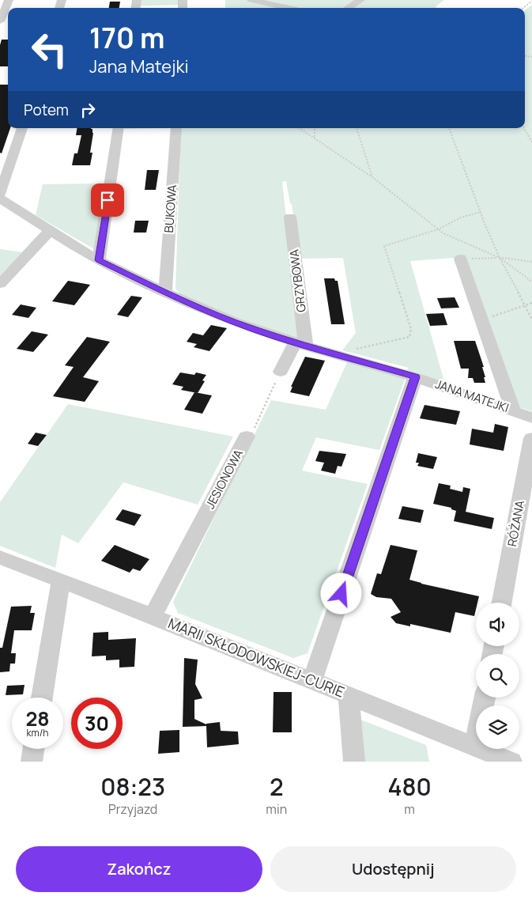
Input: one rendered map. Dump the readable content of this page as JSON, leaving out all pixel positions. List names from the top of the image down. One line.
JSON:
{"streets":{"street":["BUKOWA","GRZYBOWA","JANA MATEJKI","JESIONOWA","RÓŻANA","MARII SKŁODOWSKIEJ-CURIE"]},"crossings":[["BUKOWA","JANA MATEJKI"],["GRZYBOWA","JANA MATEJKI"],["JESIONOWA","MARII SKŁODOWSKIEJ-CURIE"]],"page":{"turn":["170 m","Jana Matejki"],"then":"Potem","speed":"28 km/h","limit":"30","eta":["08:23","Przyjazd","2","min","480","m"],"buttons":["Zakończ","Udostępnij"]}}
